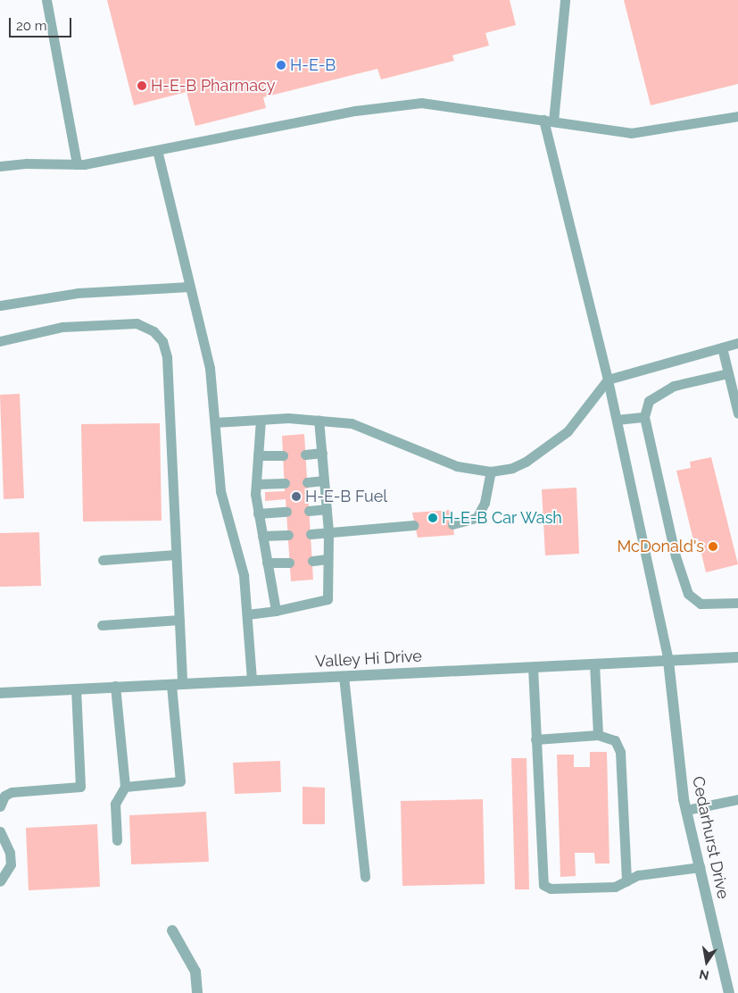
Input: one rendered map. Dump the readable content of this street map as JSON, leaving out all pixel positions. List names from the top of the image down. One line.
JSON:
{"streets":{"street":["Valley Hi Drive","Cedarhurst Drive"]},"crossings":[["Valley Hi Drive","Cedarhurst Drive"]],"places":["H-E-B","H-E-B Pharmacy","H-E-B Fuel","H-E-B Car Wash","McDonald's"],"scale_bar":"20 m","north":"bottom"}
